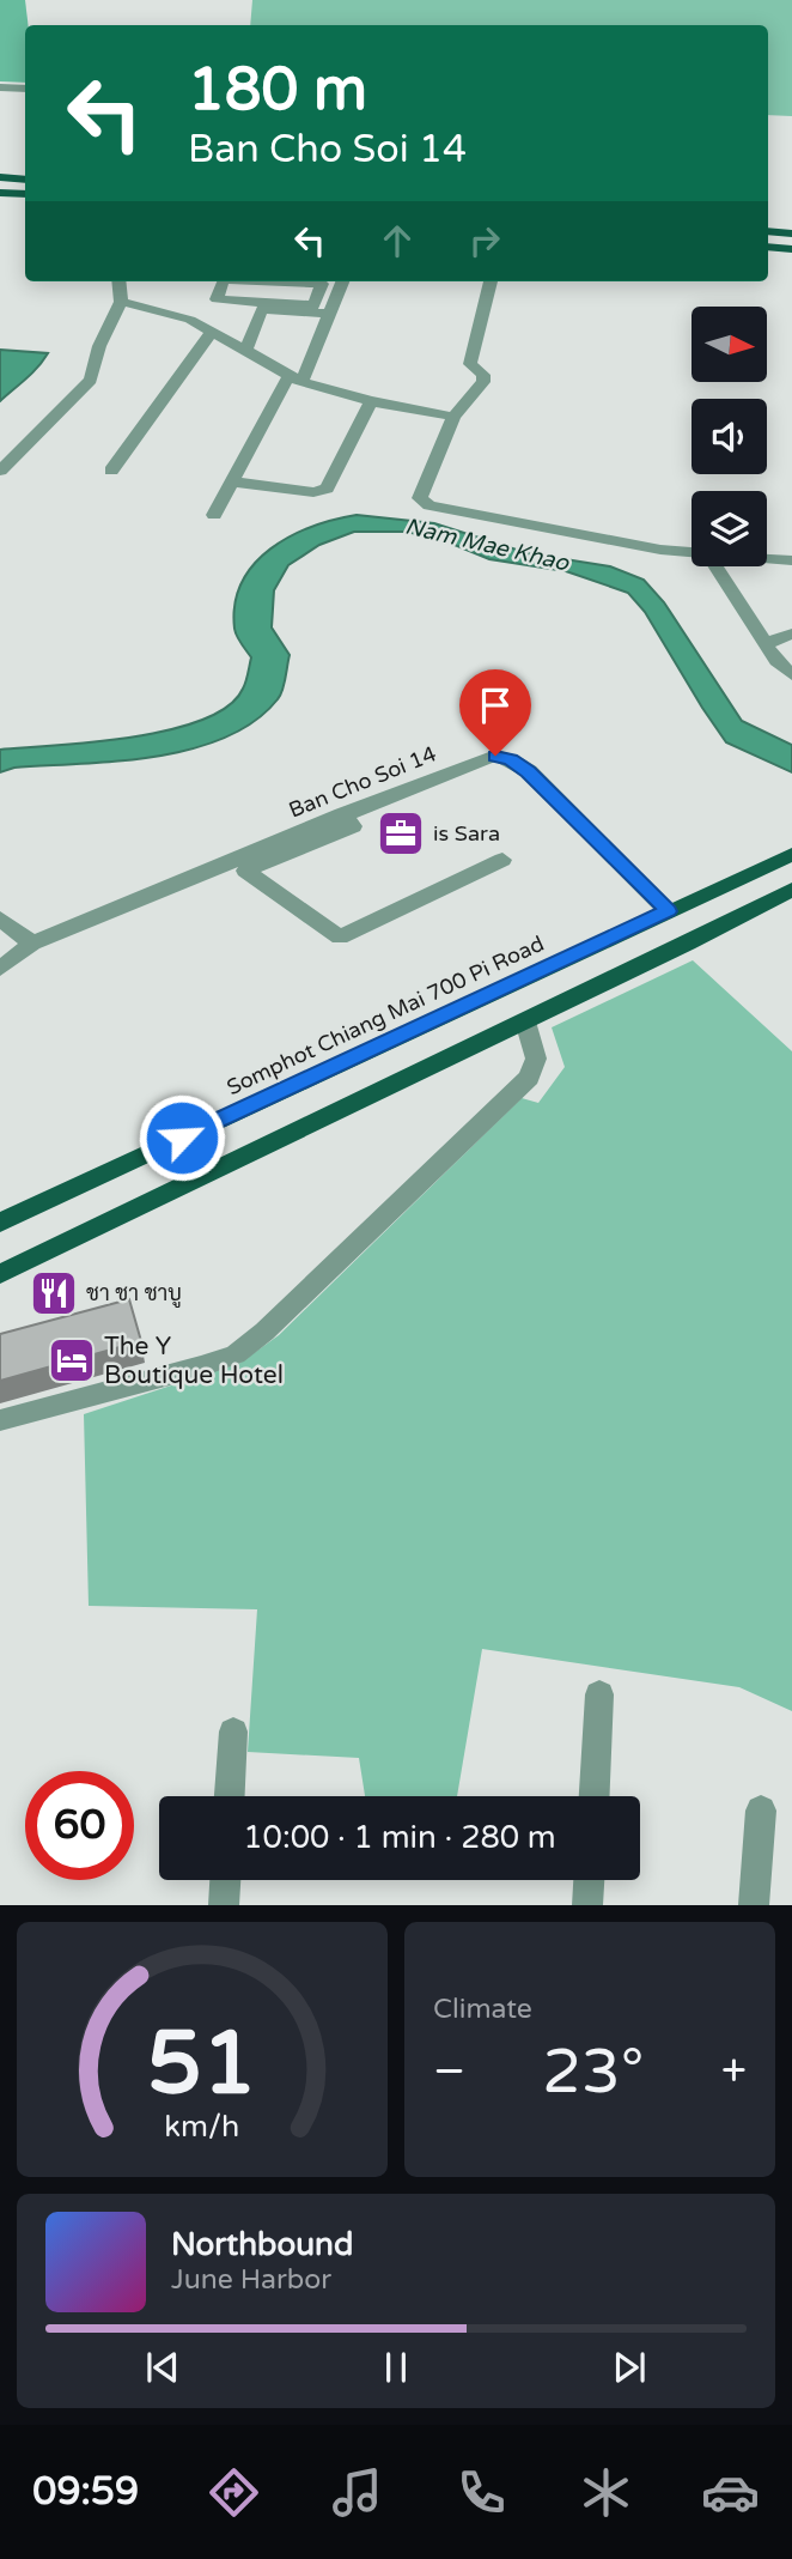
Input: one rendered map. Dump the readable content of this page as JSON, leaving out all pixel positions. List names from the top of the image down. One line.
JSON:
{"streets":{"main road":["Somphot Chiang Mai 700 Pi Road"],"street":["Ban Cho Soi 14"]},"crossings":[["Ban Cho Soi 14","Somphot Chiang Mai 700 Pi Road"]],"water":["Nam Mae Khao"],"places":{"office":["is Sara"],"restaurant":["ชา ชา ชาบู"],"hotel":["The Y Boutique Hotel"]},"north":"right","page":{"turn":["180 m","Ban Cho Soi 14"],"limit":"60","trip":"10:00 · 1 min · 280 m","tile":"Climate","heat":["−","23°","+"],"song":["Northbound","June Harbor"],"tabs":"09:59","gauge":["51","km/h"]}}
